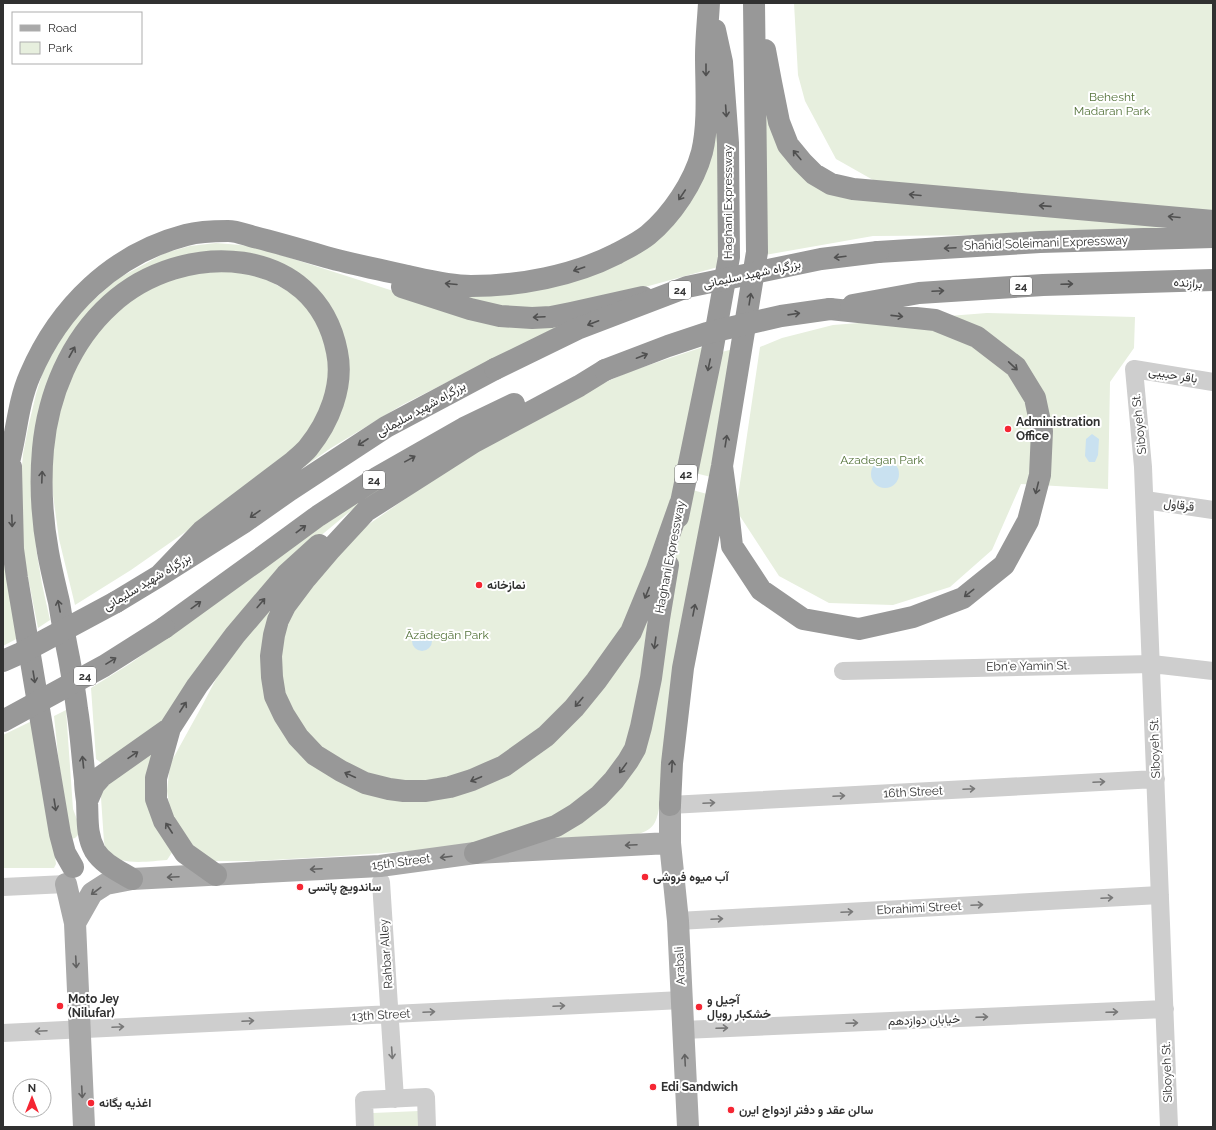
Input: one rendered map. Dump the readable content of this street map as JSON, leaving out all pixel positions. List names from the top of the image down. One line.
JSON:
{"streets":{"highway":["Haghani Expressway","Shahid Soleimani Expressway","بزرگراه شهید سلیمانی","24","42"],"main road":["برازنده","15th Street","Arabali"],"street":["باقر حبیبی","Siboyeh St.","قرقاول","Ebn'e Yamin St.","16th Street","Ebrahimi Street","Rahbar Alley","13th Street","خیابان دوازدهم"]},"crossings":[["Haghani Expressway","15th Street"],["Shahid Soleimani Expressway","بزرگراه شهید سلیمانی"],["برازنده","24"],["باقر حبیبی","Siboyeh St."],["Siboyeh St.","قرقاول"],["Siboyeh St.","Ebn'e Yamin St."],["Siboyeh St.","16th Street"],["Siboyeh St.","Ebrahimi Street"],["Siboyeh St.","خیابان دوازدهم"],["16th Street","Arabali"],["15th Street","Arabali"],["Ebrahimi Street","Arabali"],["Rahbar Alley","13th Street"],["Arabali","13th Street"],["Arabali","خیابان دوازدهم"]],"one_way":["16th Street","15th Street","Ebrahimi Street","Rahbar Alley","خیابان دوازدهم"],"parks":["Behesht Madaran Park","Azadegan Park","Āzādegān Park"],"places":["Administration Office","نمازخانه","آب میوه فروشی","ساندویچ پاتسی","Moto Jey (Nilufar)","آجیل و خشکبار رویال","Edi Sandwich","اغذیه یگانه","سالن عقد و دفتر ازدواج ایرن"],"legend":["Road","Park"],"north":"top"}
